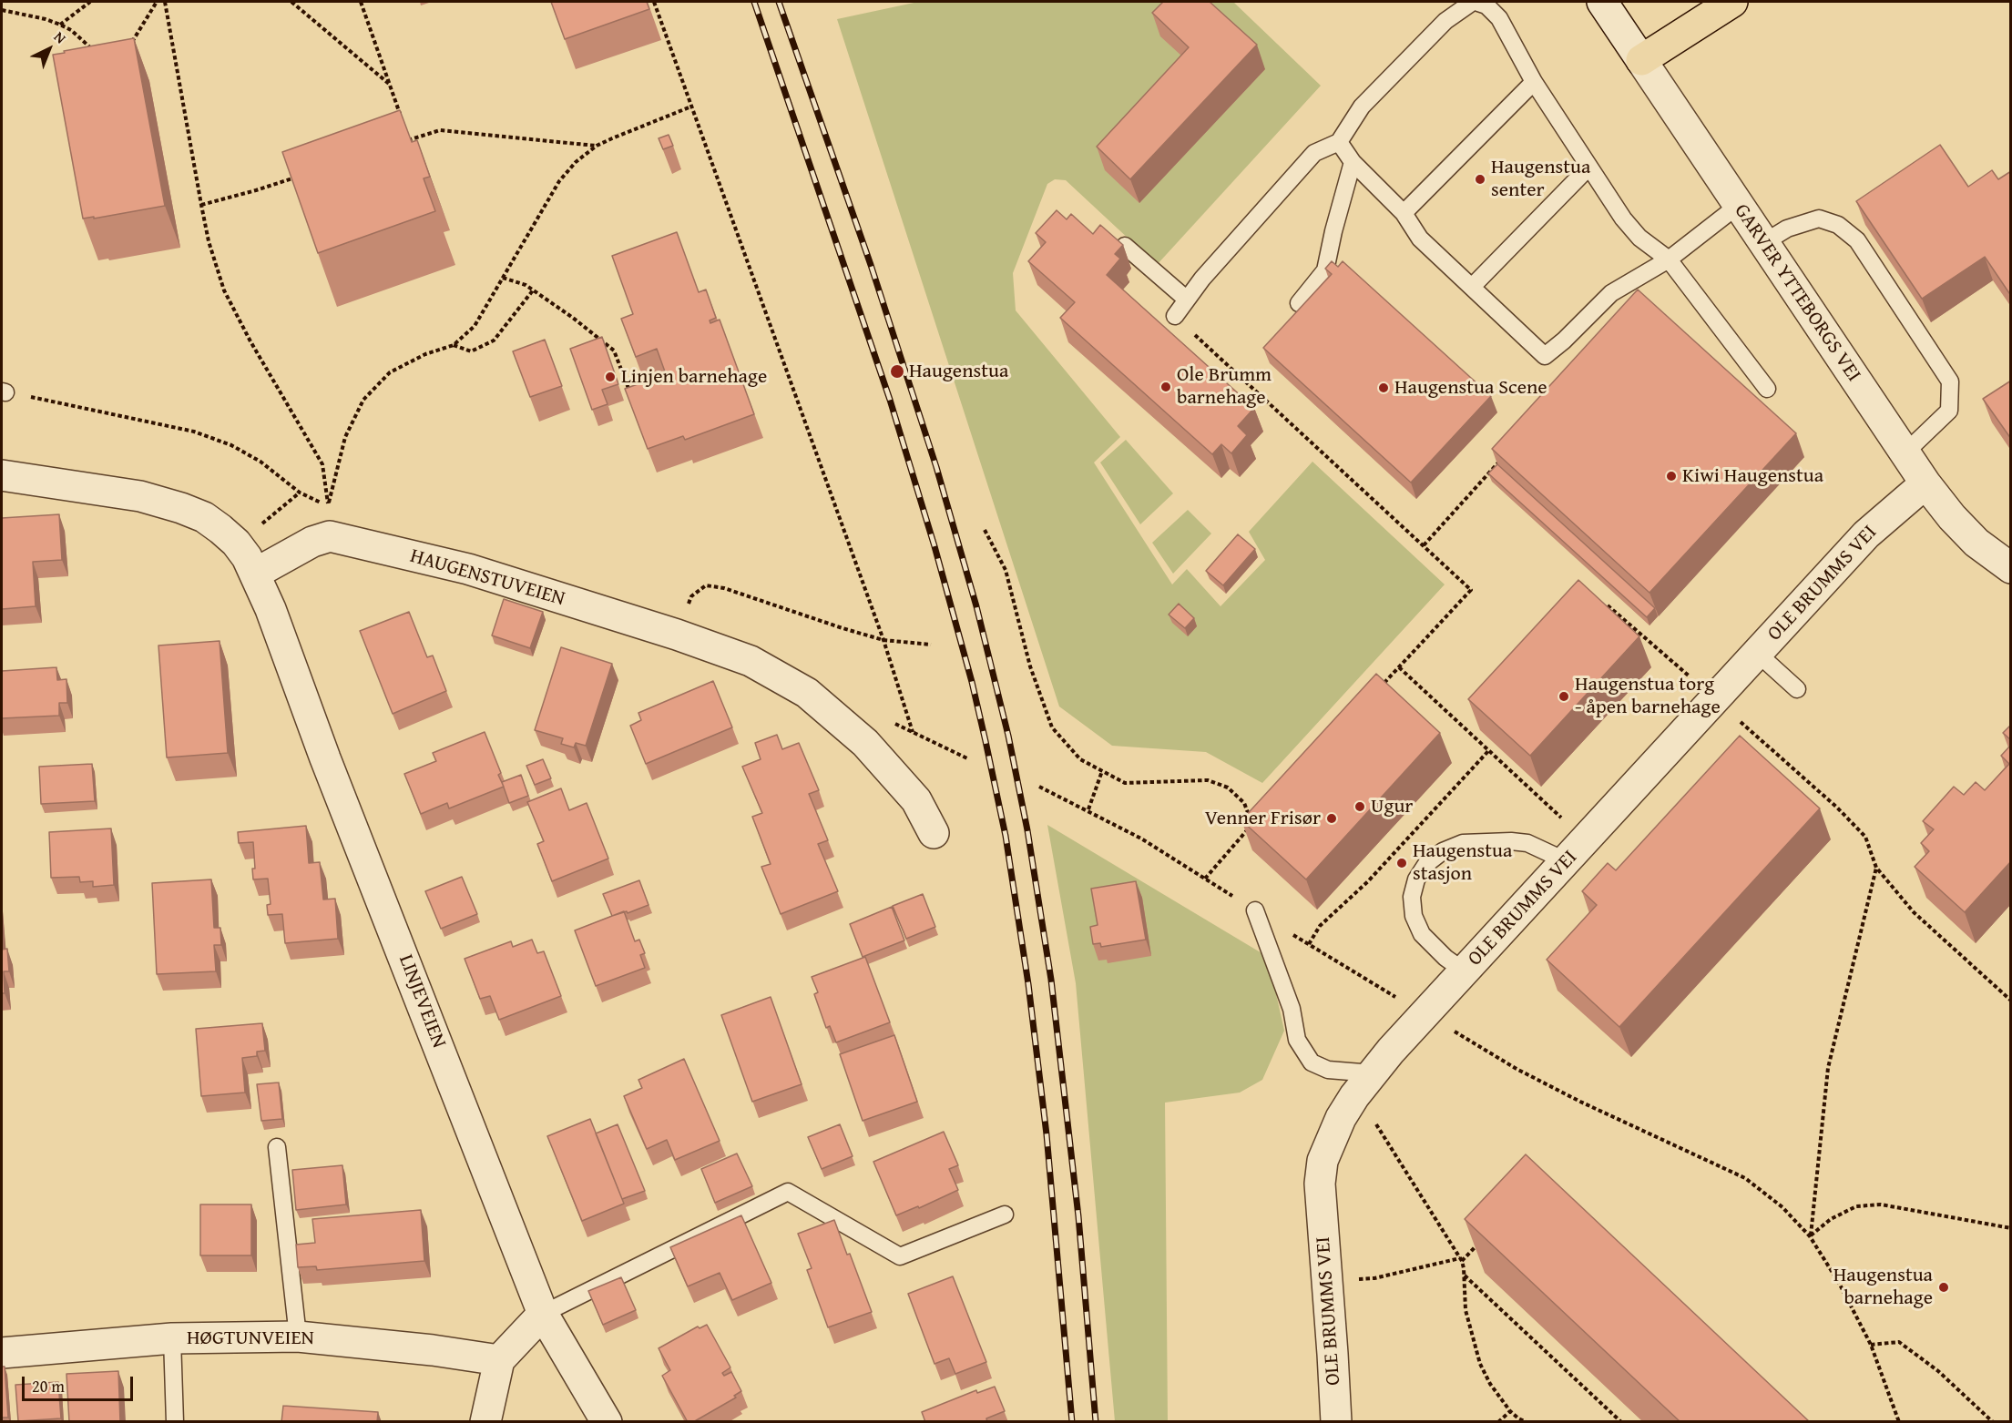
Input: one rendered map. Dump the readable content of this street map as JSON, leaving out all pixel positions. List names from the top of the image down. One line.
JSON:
{"streets":{"street":["GARVER YTTEBORGS VEI","HAUGENSTUVEIEN","OLE BRUMMS VEI","LINJEVEIEN","HØGTUNVEIEN"]},"crossings":[["GARVER YTTEBORGS VEI","OLE BRUMMS VEI"],["HAUGENSTUVEIEN","LINJEVEIEN"]],"places":["Haugenstua senter","Haugenstua","Linjen barnehage","Ole Brumm barnehage","Haugenstua Scene","Kiwi Haugenstua","Haugenstua torg - åpen barnehage","Ugur","Venner Frisør","Haugenstua stasjon","Haugenstua barnehage"],"scale_bar":"20 m","north":"top right"}
